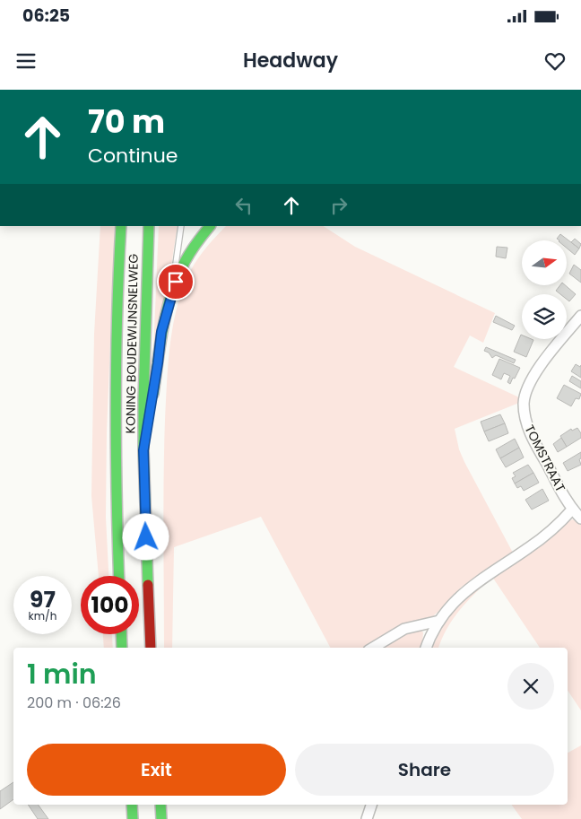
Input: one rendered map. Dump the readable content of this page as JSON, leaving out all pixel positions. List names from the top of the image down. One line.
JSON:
{"streets":{"highway":["KONING BOUDEWIJNSNELWEG"],"street":["TOMSTRAAT"]},"north":"right","page":{"status":"06:25","header":"Headway","turn":["70 m","Continue"],"speed":"97 km/h","limit":"100","heading":["1 min","200 m · 06:26"],"buttons":["Exit","Share"]}}
